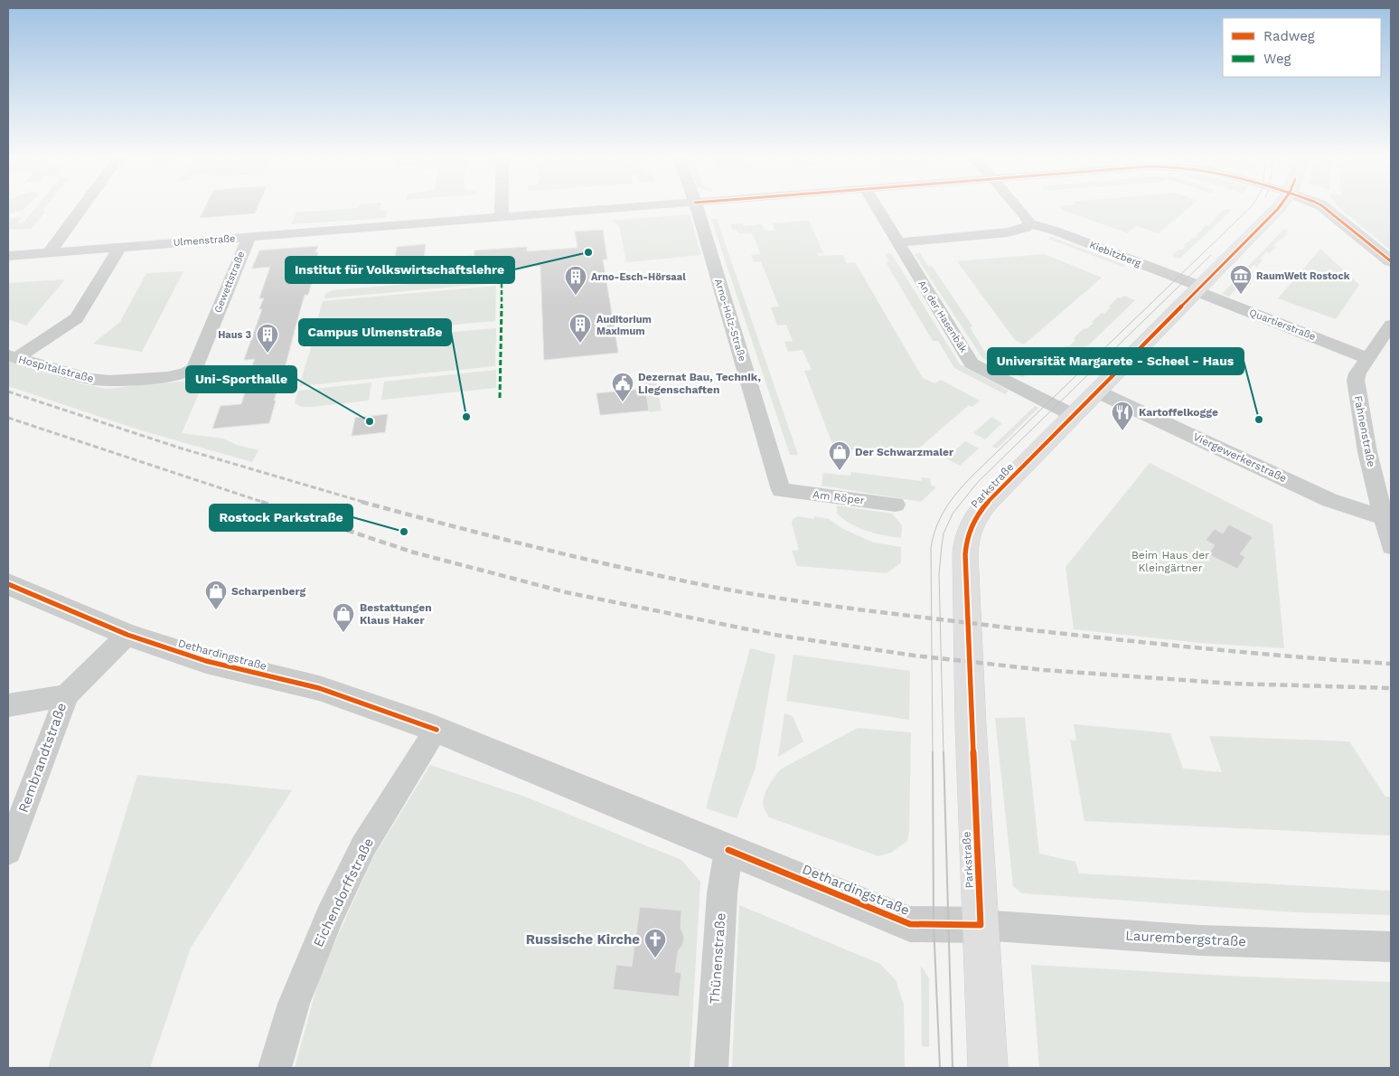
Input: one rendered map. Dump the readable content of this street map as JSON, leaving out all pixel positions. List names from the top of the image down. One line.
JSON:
{"streets":{"main road":["Parkstraße"],"street":["Ulmenstraße","Kiebitzberg","Gewettstraße","An der Hasenbäk","Arno-Holz-Straße","Quartierstraße","Hospitalstraße","Fahnenstraße","Viergewerkerstraße","Am Röper","Dethardingstraße","Rembrandtstraße","Eichendorffstraße","Laurembergstraße","Thünenstraße"]},"crossings":[["Ulmenstraße","Gewettstraße"],["Kiebitzberg","Quartierstraße"],["Kiebitzberg","Parkstraße"],["Gewettstraße","Hospitalstraße"],["An der Hasenbäk","Parkstraße"],["Arno-Holz-Straße","Am Röper"],["Quartierstraße","Fahnenstraße"],["Quartierstraße","Parkstraße"],["Fahnenstraße","Viergewerkerstraße"],["Viergewerkerstraße","Parkstraße"],["Parkstraße","Dethardingstraße"],["Parkstraße","Laurembergstraße"],["Dethardingstraße","Rembrandtstraße"],["Dethardingstraße","Eichendorffstraße"],["Dethardingstraße","Laurembergstraße"],["Dethardingstraße","Thünenstraße"]],"parks":["Beim Haus der Kleingärtner"],"places":{"other":["Institut für Volkswirtschaftslehre","Campus Ulmenstraße","Universität Margarete - Scheel - Haus","Uni-Sporthalle","Rostock Parkstraße"],"museum":["RaumWelt Rostock"],"building":["Arno-Esch-Hörsaal","Auditorium Maximum","Haus 3"],"public building":["Dezernat Bau, Technik, Liegenschaften"],"restaurant":["Kartoffelkogge"],"shop":["Der Schwarzmaler","Scharpenberg","Bestattungen Klaus Haker"],"church":["Russische Kirche"]},"legend":["Radweg","Weg"]}
